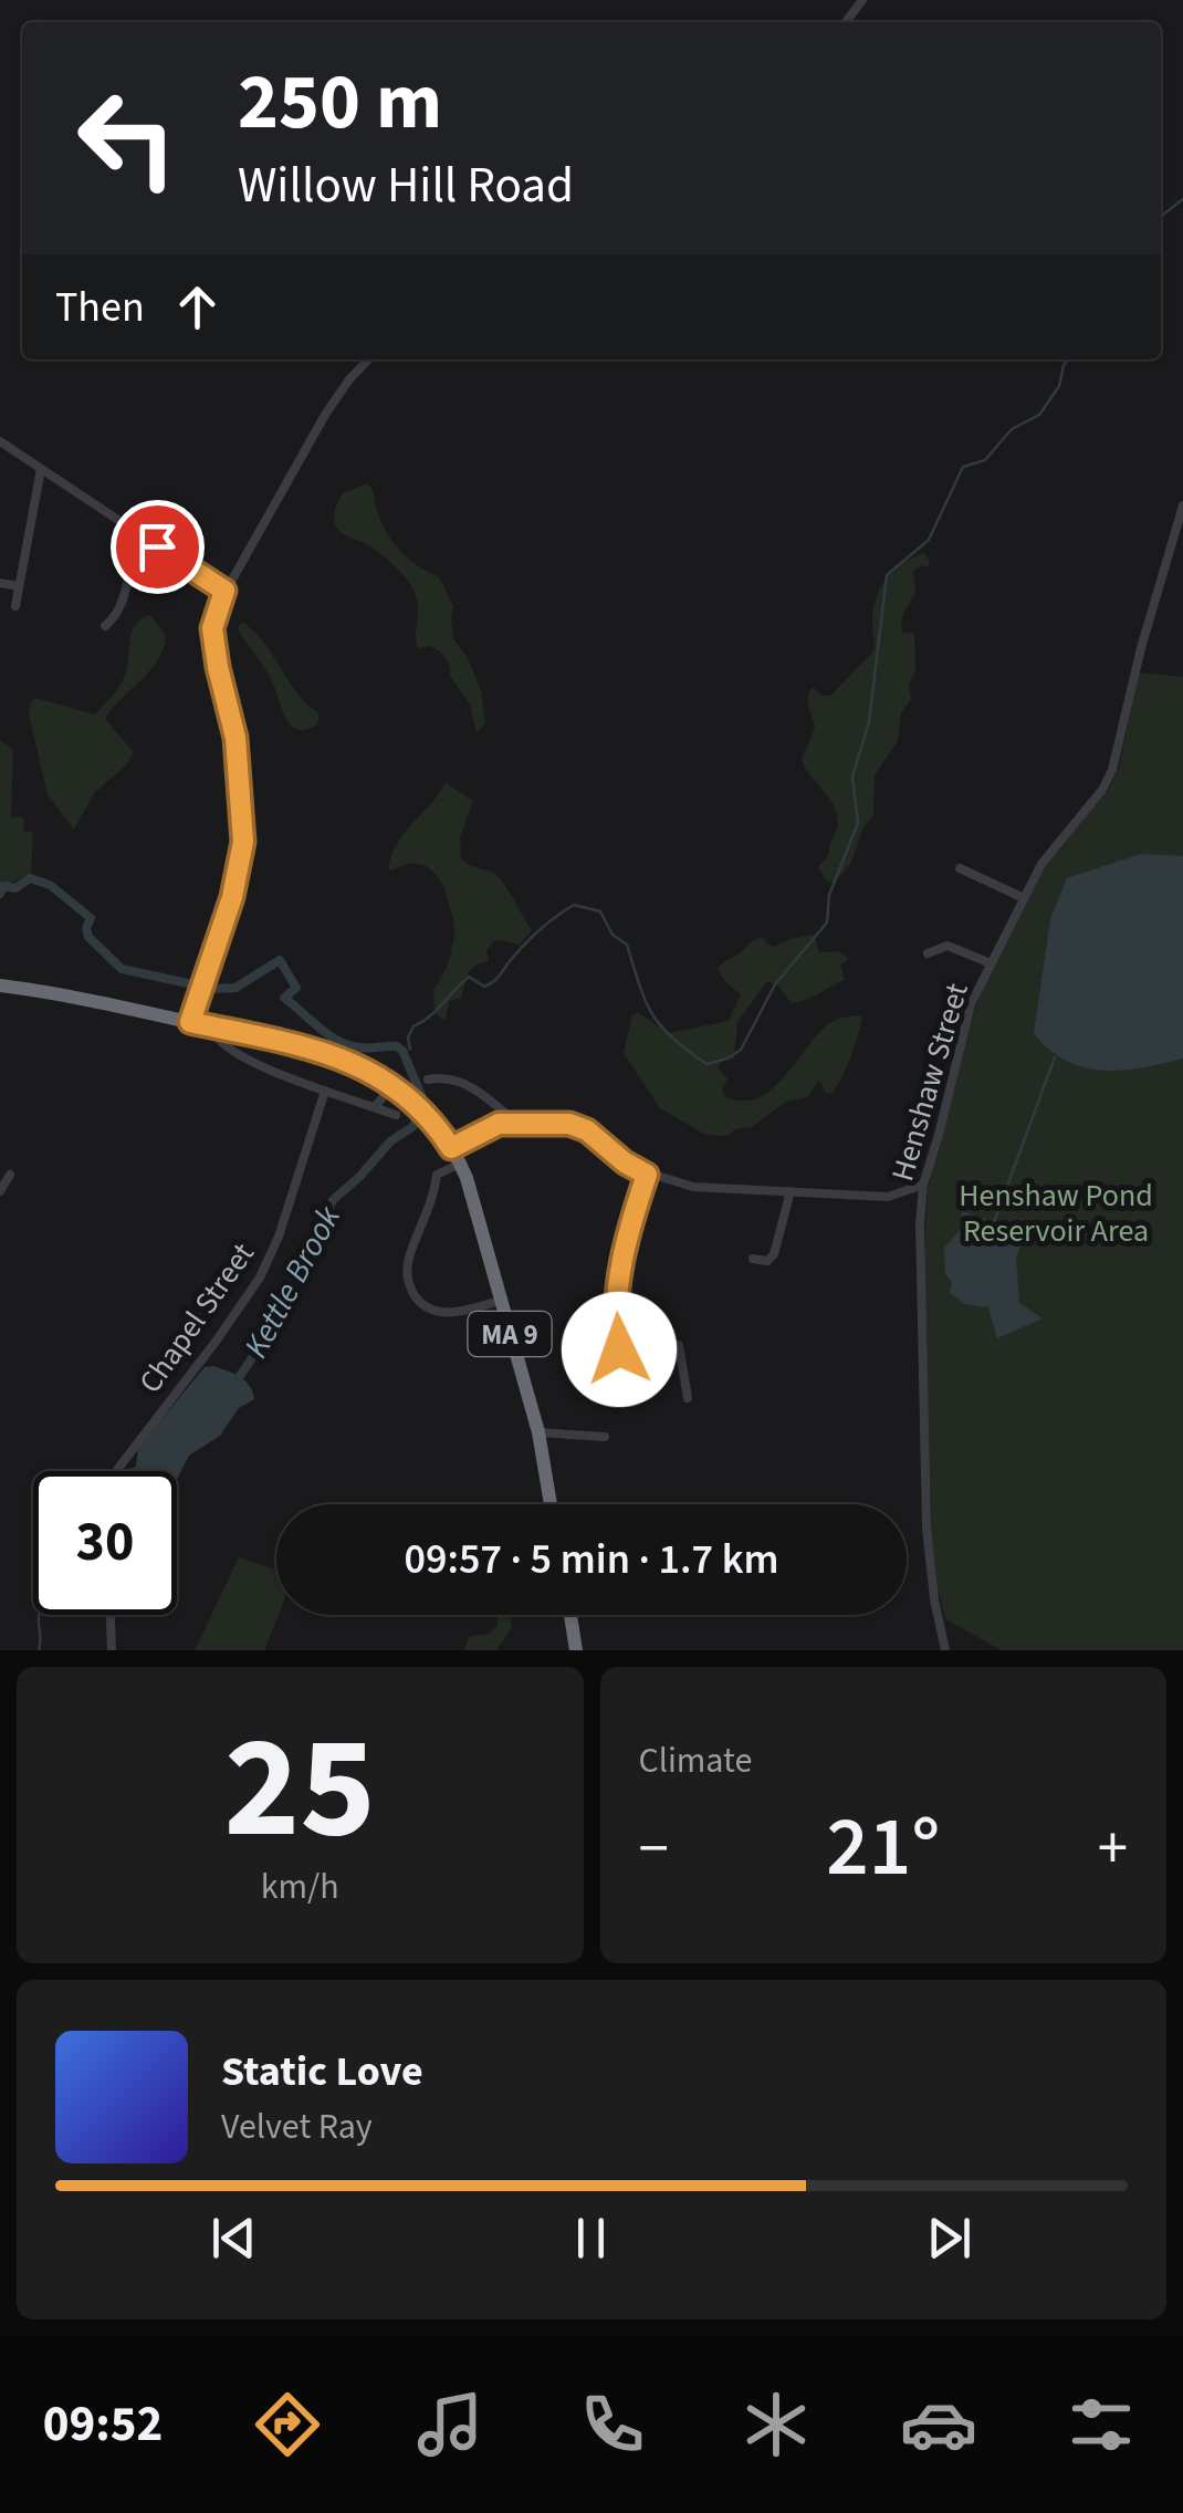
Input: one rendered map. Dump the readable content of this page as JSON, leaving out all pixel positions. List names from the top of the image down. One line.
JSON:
{"streets":{"highway":["MA 9"],"street":["Henshaw Street","Chapel Street"]},"water":["Kettle Brook"],"parks":["Henshaw Pond Reservoir Area"],"page":{"turn":["250 m","Willow Hill Road"],"then":"Then","limit":"30","trip":"09:57 · 5 min · 1.7 km","tile":[["25","km/h"],"Climate"],"heat":["−","21°","+"],"song":["Static Love","Velvet Ray"],"tabs":"09:52"}}
